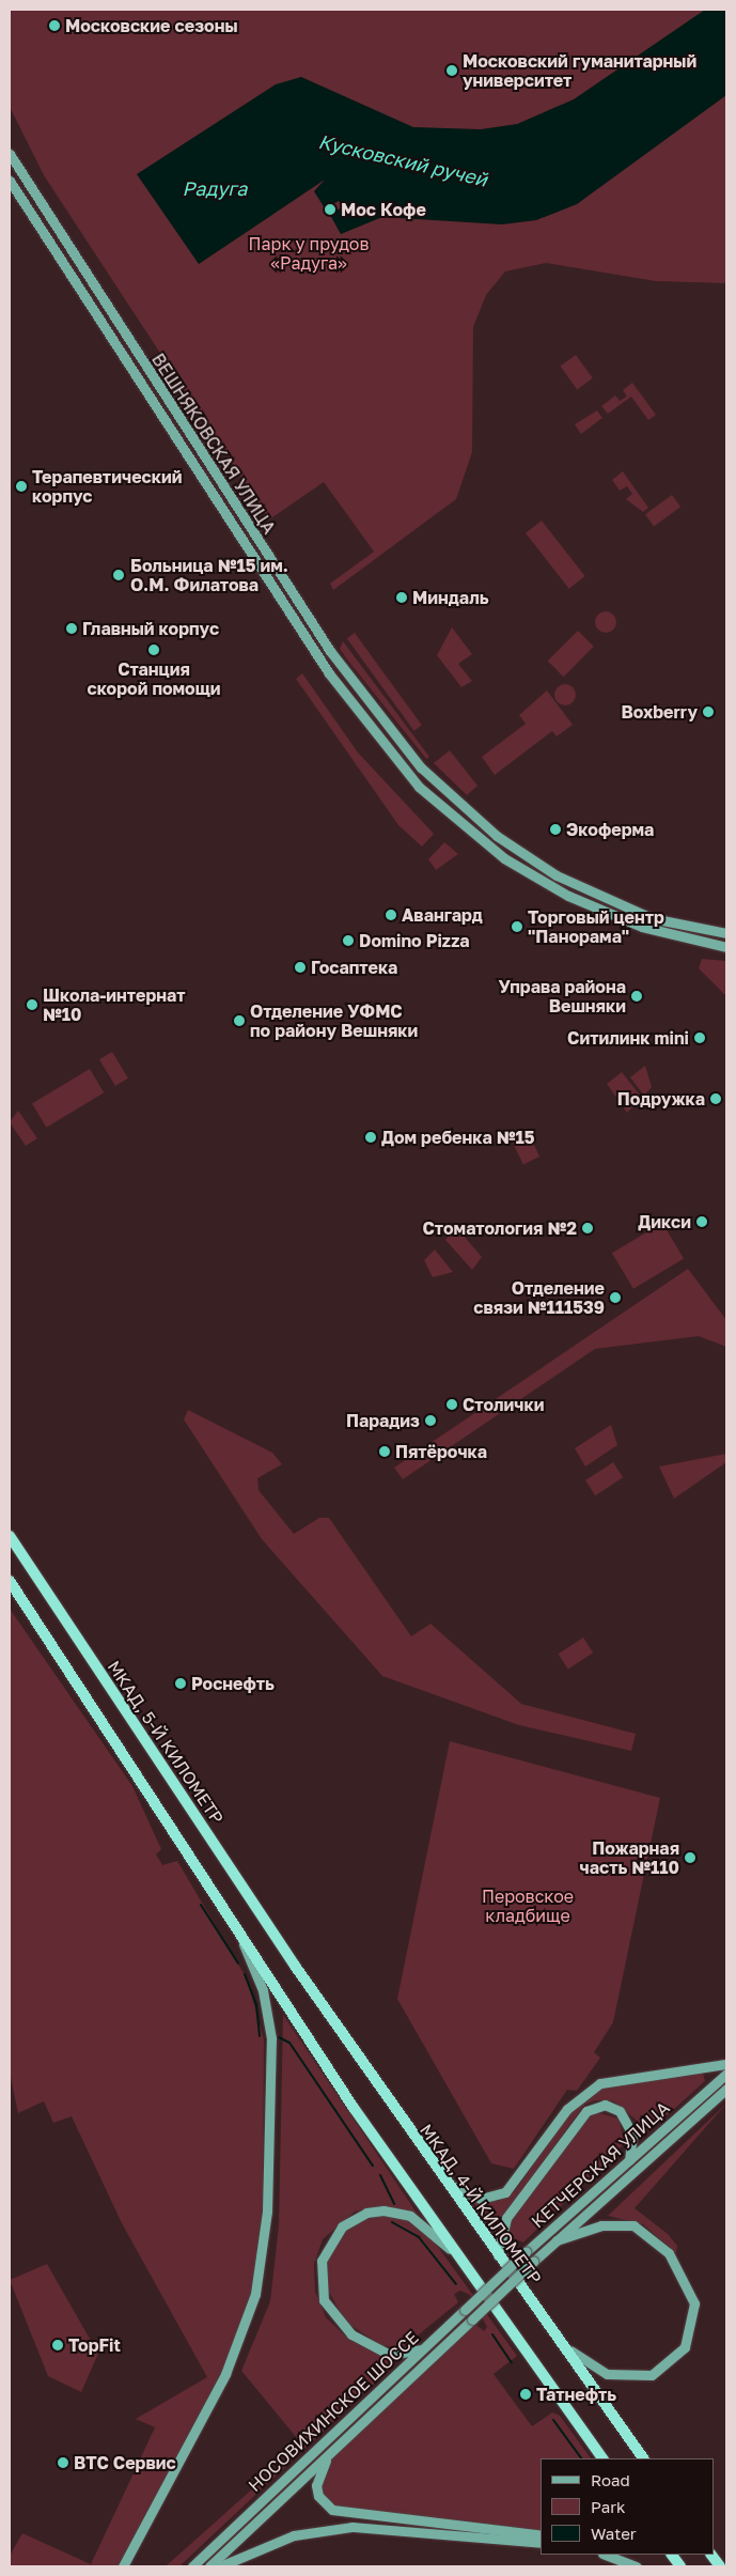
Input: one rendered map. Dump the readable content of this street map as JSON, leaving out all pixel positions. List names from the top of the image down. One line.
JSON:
{"streets":{"highway":["МКАД, 5-Й КИЛОМЕТР","МКАД, 4-Й КИЛОМЕТР"],"main road":["ВЕШНЯКОВСКАЯ УЛИЦА","КЕТЧЕРСКАЯ УЛИЦА","НОСОВИХИНСКОЕ ШОССЕ"]},"crossings":[["МКАД, 5-Й КИЛОМЕТР","МКАД, 4-Й КИЛОМЕТР"],["КЕТЧЕРСКАЯ УЛИЦА","НОСОВИХИНСКОЕ ШОССЕ"]],"water":["Кусковский ручей","Радуга"],"parks":["Парк у прудов «Радуга»","Перовское кладбище"],"places":["Московские сезоны","Московский гуманитарный университет","Мос Кофе","Терапевтический корпус","Больница №15 им. О.М. Филатова","Миндаль","Главный корпус","Станция скорой помощи","Boxberry","Экоферма","Авангард","Торговый центр \"Панорама\"","Domino Pizza","Госаптека","Управа района Вешняки","Школа-интернат №10","Отделение УФМС по району Вешняки","Ситилинк mini","Подружка","Дом ребенка №15","Дикси","Стоматология №2","Отделение связи №111539","Столички","Парадиз","Пятёрочка","Роснефть","Пожарная часть №110","TopFit","Татнефть","ВТС Сервис"],"legend":["Road","Park","Water"]}
